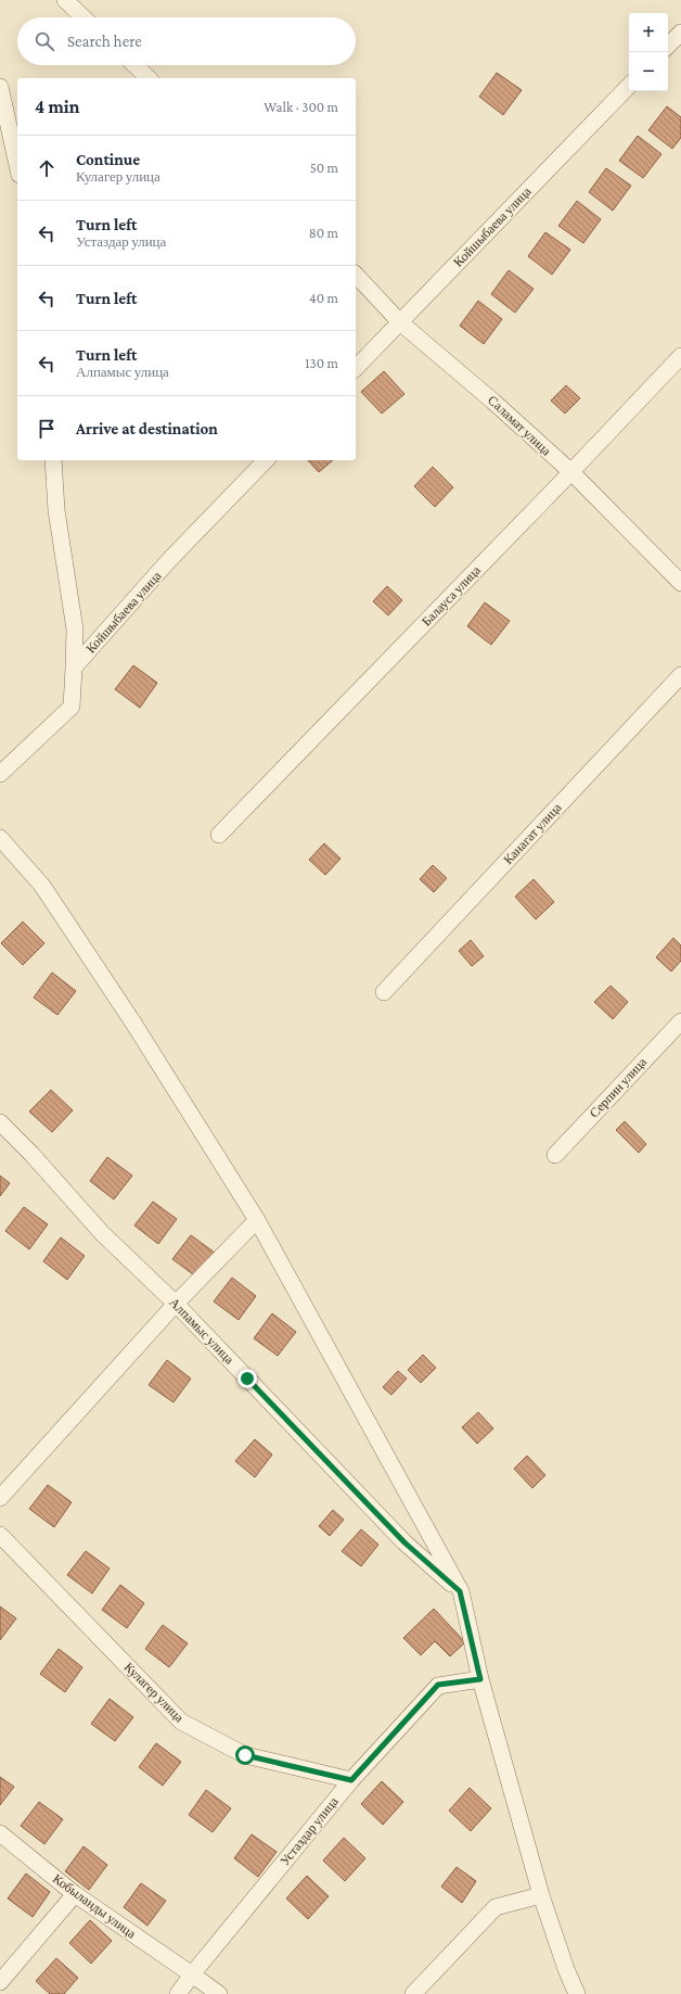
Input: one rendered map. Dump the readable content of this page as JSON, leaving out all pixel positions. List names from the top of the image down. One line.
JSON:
{"streets":{"street":["Койшыбаева улица","Саламат улица","Балауса улица","Канагат улица","Серпин улица","Алпамыс улица","Кулагер улица","Устаздар улица","Кобыланды улица"]},"crossings":[["Койшыбаева улица","Саламат улица"],["Саламат улица","Балауса улица"],["Кулагер улица","Устаздар улица"],["Устаздар улица","Кобыланды улица"]],"page":{"map_buttons":["+","−"],"search":"Search here","heading":["4 min","Walk · 300 m"],"list":[["Continue","Кулагер улица","50 m"],["Turn left","Устаздар улица","80 m"],["Turn left","40 m"],["Turn left","Алпамыс улица","130 m"],"Arrive at destination"]}}
